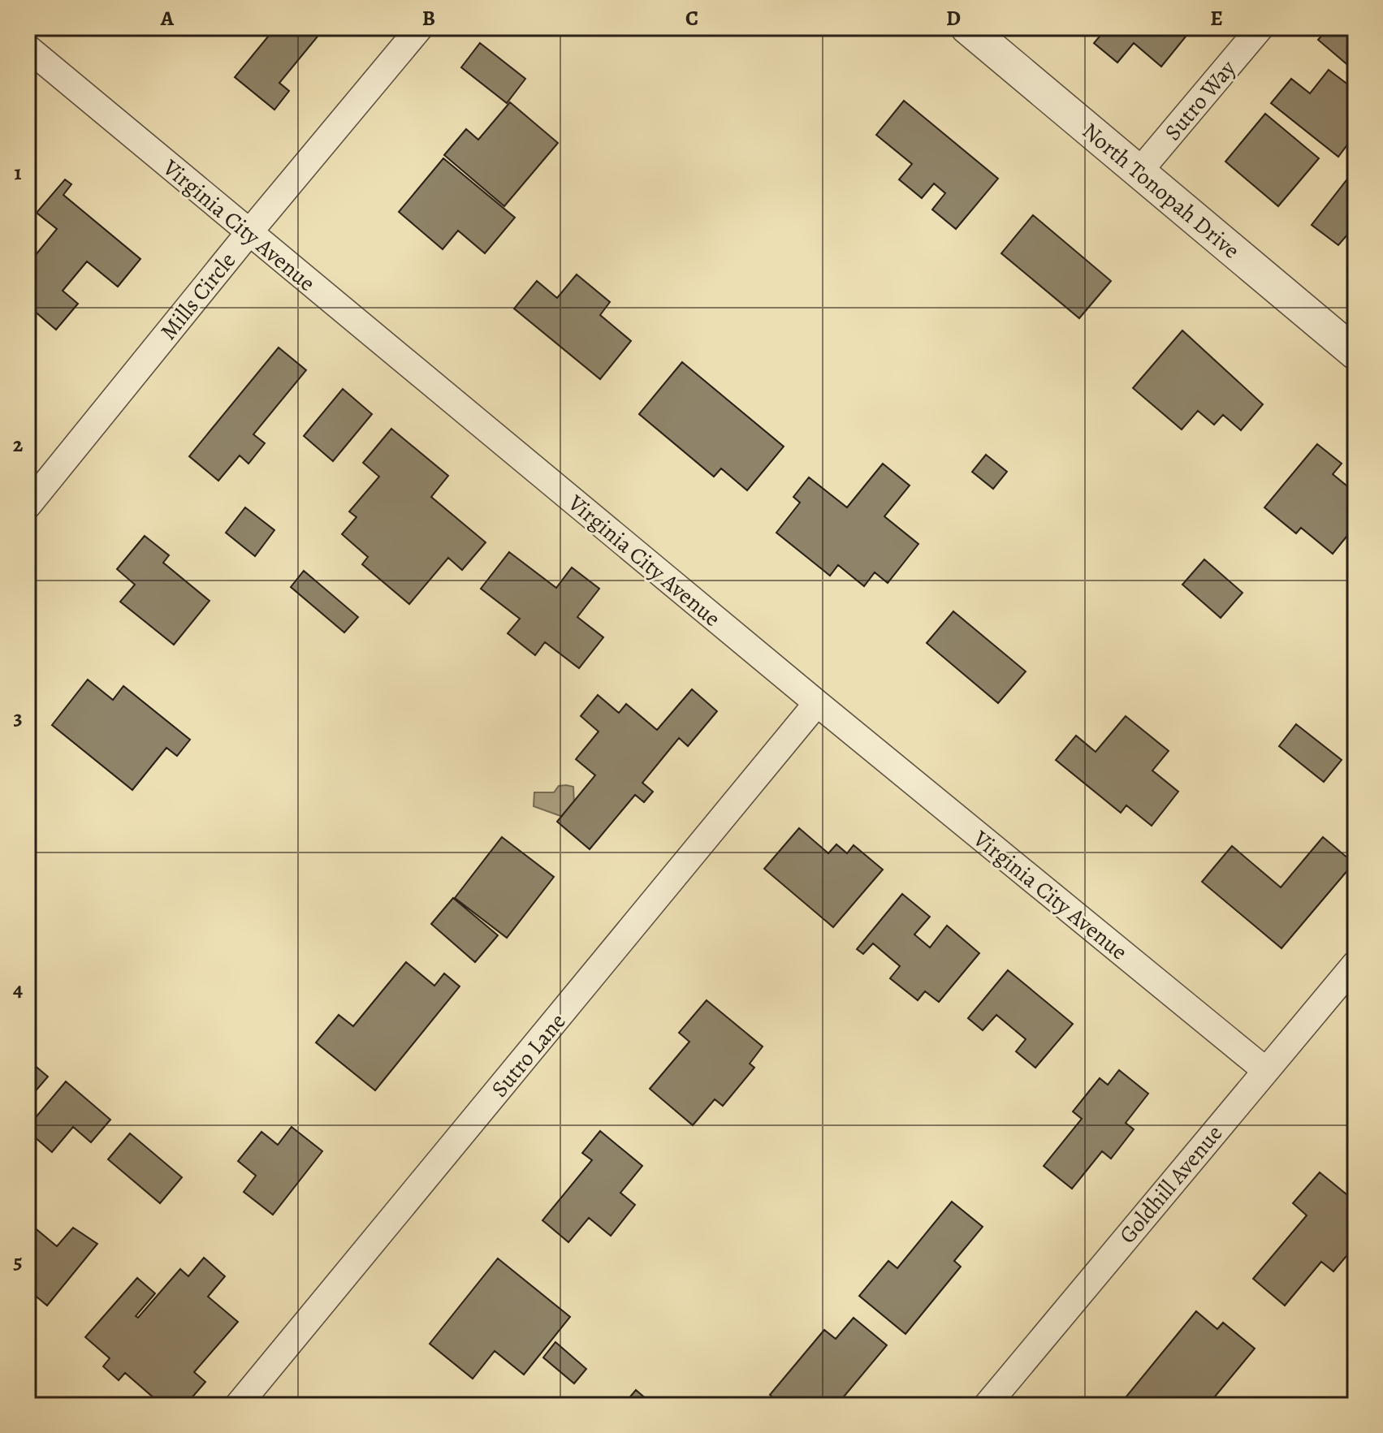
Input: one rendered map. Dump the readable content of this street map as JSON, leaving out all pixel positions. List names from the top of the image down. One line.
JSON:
{"streets":{"street":["Sutro Way","North Tonopah Drive","Virginia City Avenue","Mills Circle","Sutro Lane","Goldhill Avenue"]},"crossings":[["Sutro Way","North Tonopah Drive"],["Virginia City Avenue","Mills Circle"],["Virginia City Avenue","Sutro Lane"],["Virginia City Avenue","Goldhill Avenue"]],"grid":{"columns":["A","B","C","D","E"],"rows":["1","2","3","4","5"]}}
